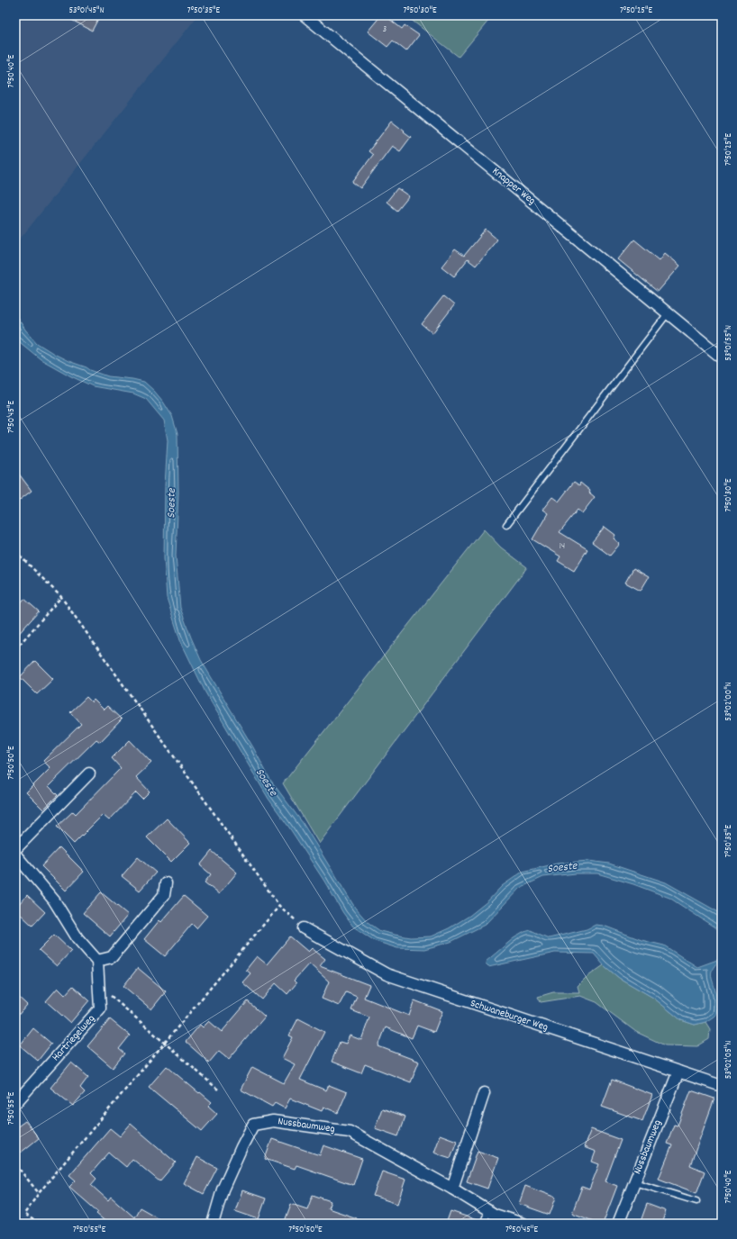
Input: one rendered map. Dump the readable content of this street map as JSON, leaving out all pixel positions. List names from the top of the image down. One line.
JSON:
{"streets":{"street":["Knapper Weg","Schwaneburger Weg","Hartriegelweg","Nussbaumweg"]},"crossings":[["Schwaneburger Weg","Nussbaumweg"]],"water":["Soeste"],"house_numbers":["3","14"],"coordinates":["53°01'45\"N","7°50'35\"E","7°50'30\"E","7°50'25\"E","7°50'40\"E","53°01'55\"N","7°50'45\"E","53°02'00\"N","7°50'50\"E","53°02'05\"N","7°50'55\"E"]}
